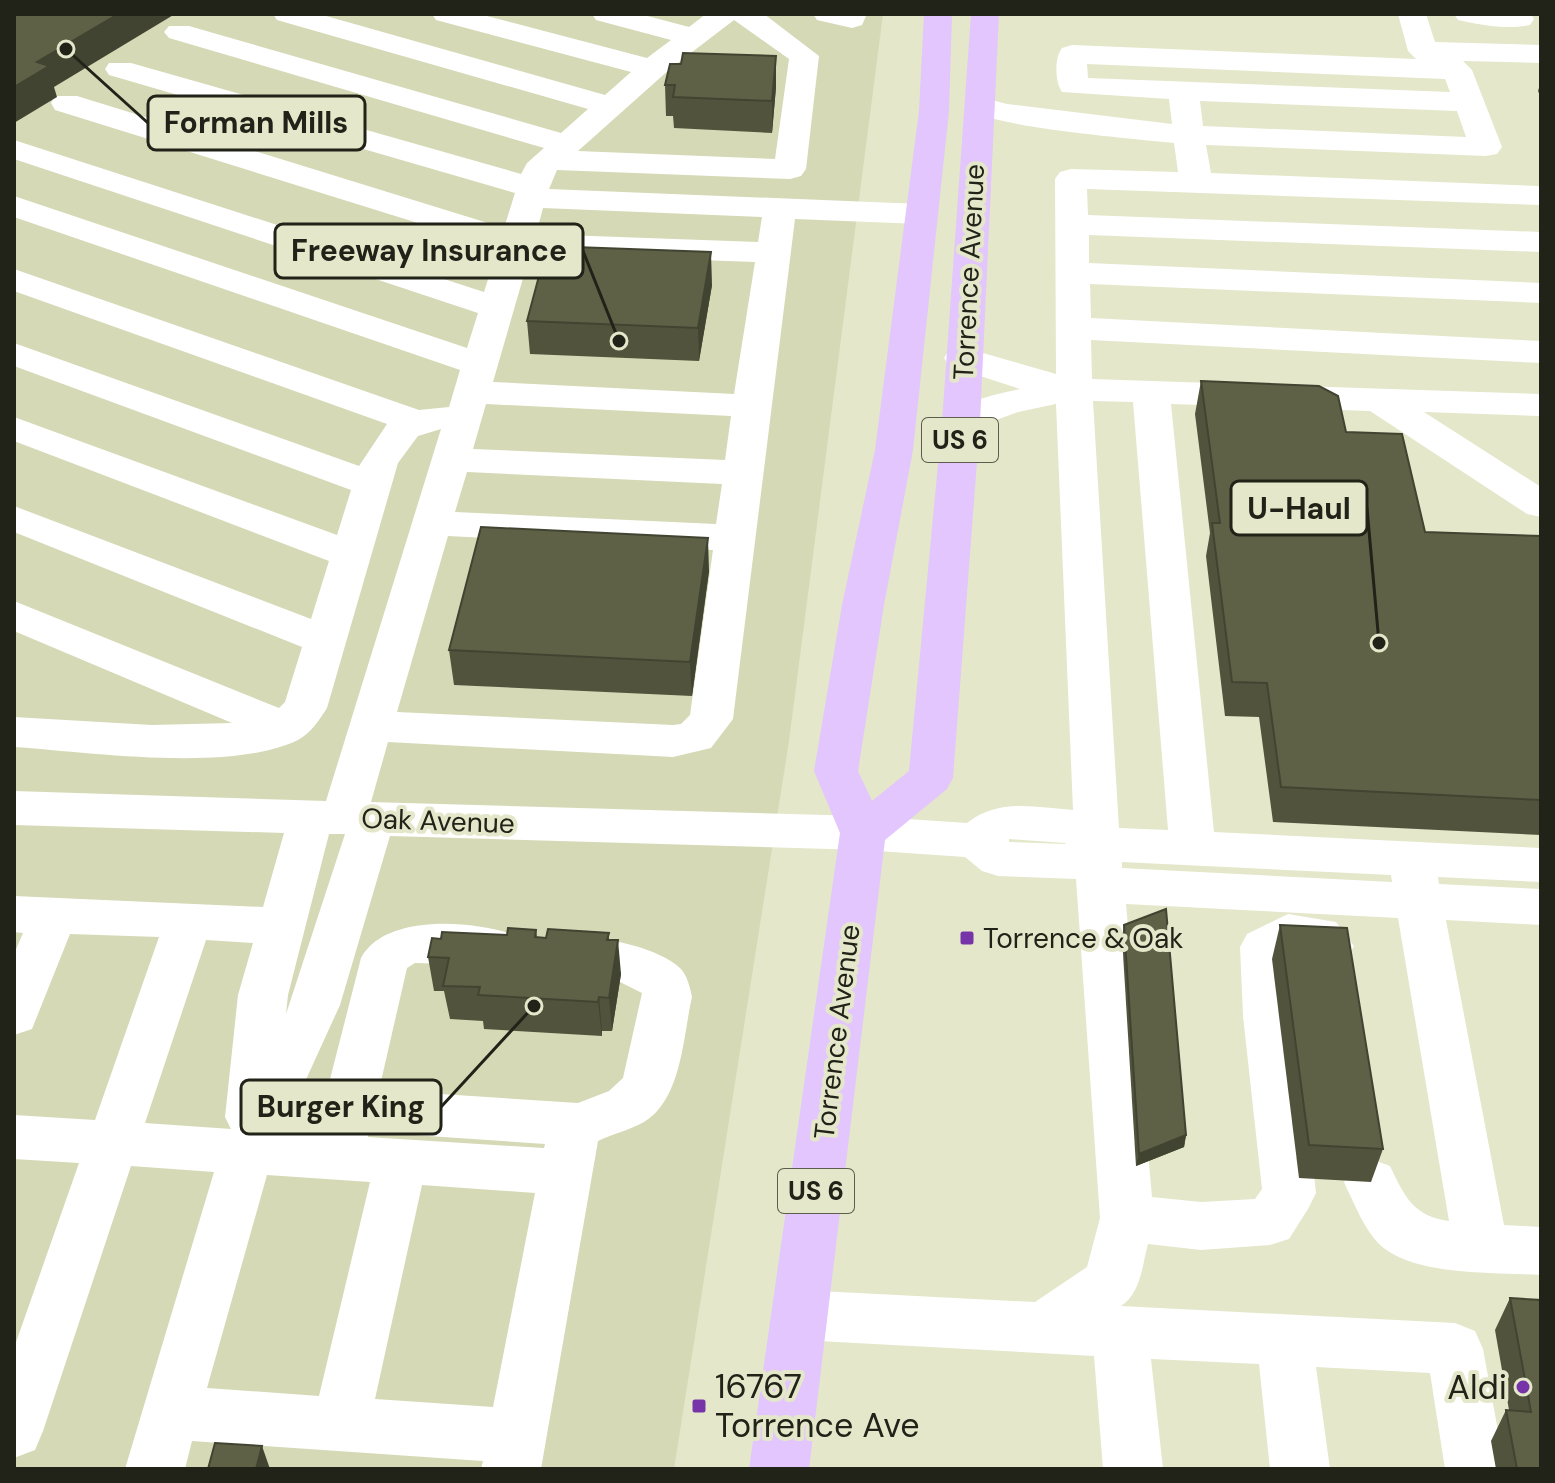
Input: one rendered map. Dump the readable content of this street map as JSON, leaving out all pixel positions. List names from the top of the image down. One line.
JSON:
{"streets":{"main road":["Torrence Avenue","US 6"],"street":["Oak Avenue"]},"crossings":[["Torrence Avenue","Oak Avenue"]],"places":{"other":["Forman Mills","Freeway Insurance","U-Haul","Burger King","Aldi"],"transit":["Torrence & Oak","16767 Torrence Ave"]}}
